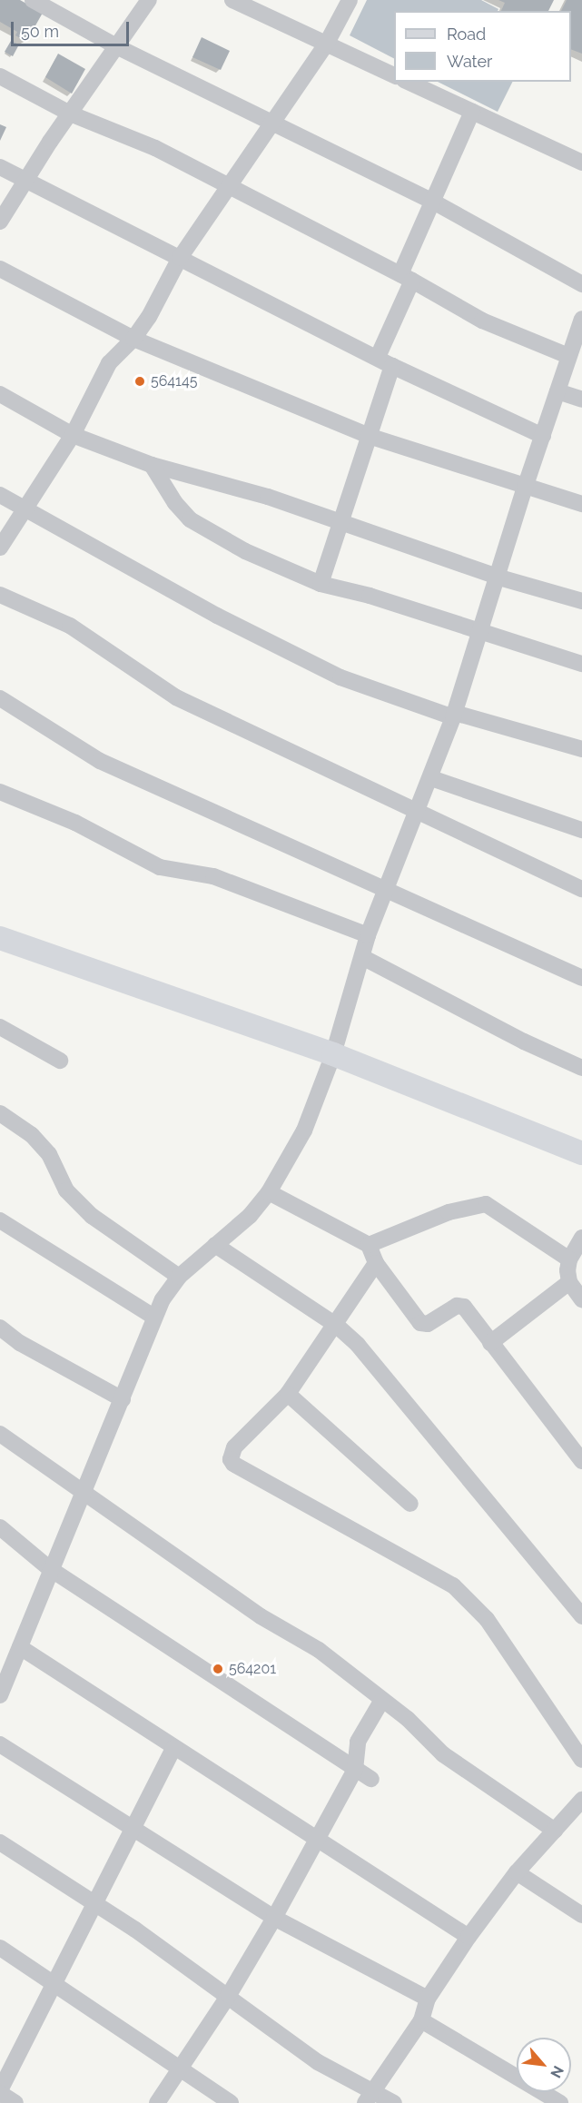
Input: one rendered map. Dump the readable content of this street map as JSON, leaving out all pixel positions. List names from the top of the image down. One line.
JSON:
{"places":["564145","564201"],"legend":["Road","Water"],"scale_bar":"50 m","north":"bottom right"}
